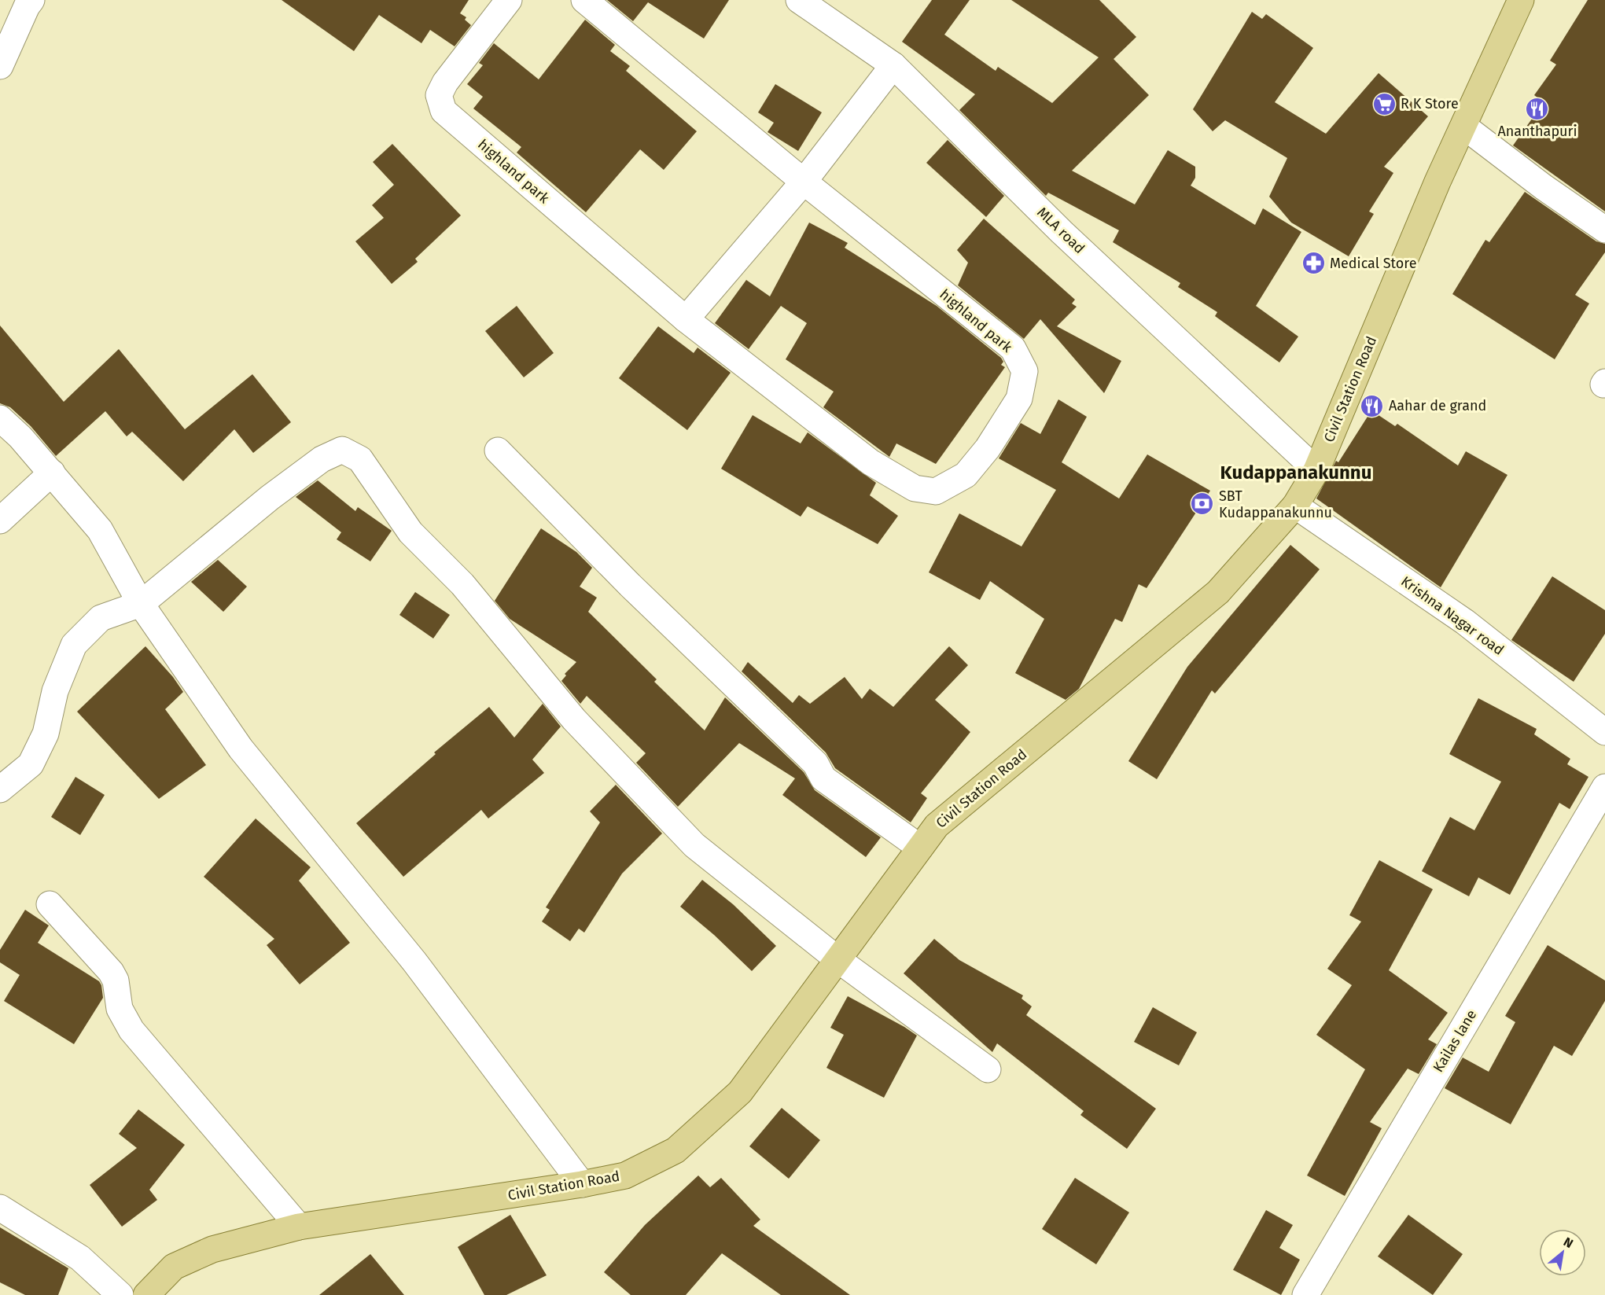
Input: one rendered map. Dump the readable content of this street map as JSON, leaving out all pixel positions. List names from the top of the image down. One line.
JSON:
{"streets":{"main road":["Civil Station Road"],"street":["highland park","MLA road","Krishna Nagar road","Kailas lane"]},"crossings":[["MLA road","Civil Station Road"],["Civil Station Road","Krishna Nagar road"]],"districts":["Kudappanakunnu"],"places":{"supermarket":["R K Store"],"restaurant":["Ananthapuri","Aahar de grand"],"pharmacy":["Medical Store"],"bank":["SBT Kudappanakunnu"]},"north":"top right"}
